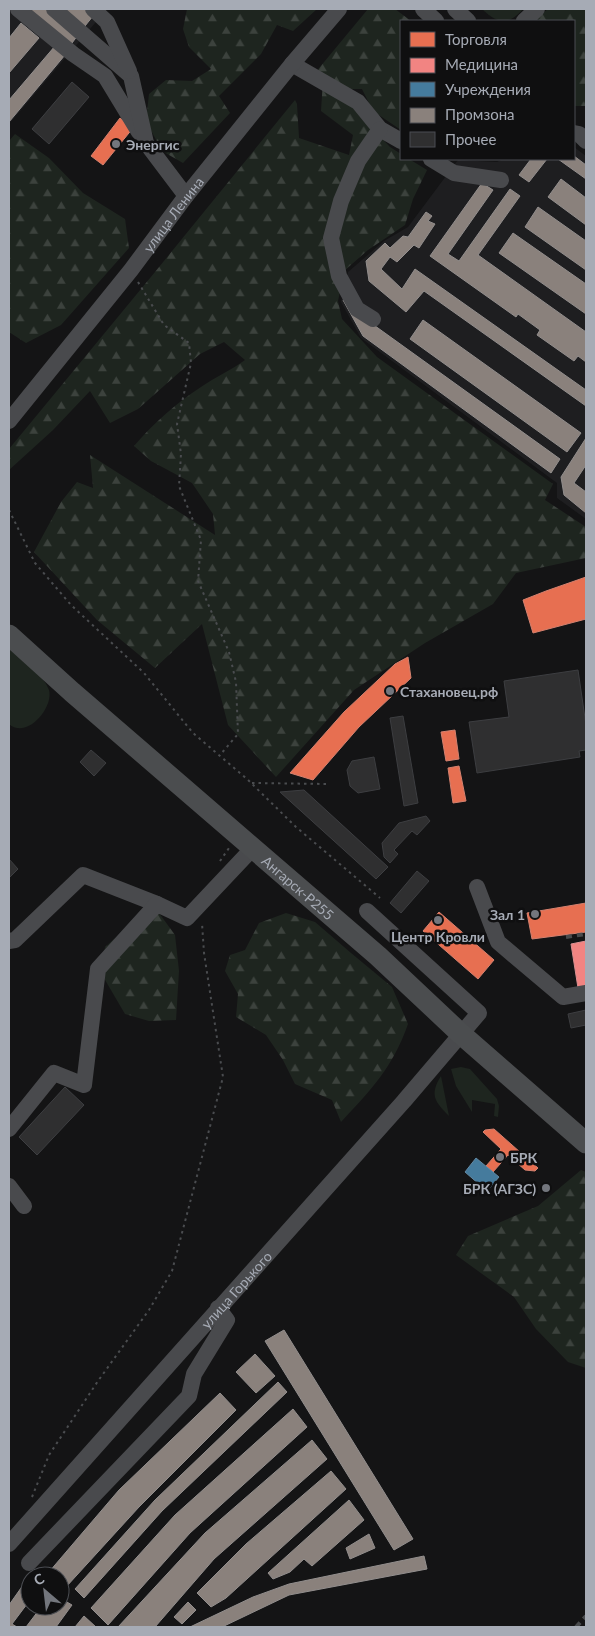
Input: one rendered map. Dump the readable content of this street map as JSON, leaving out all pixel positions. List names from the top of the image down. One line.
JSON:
{"streets":{"main road":["Ангарск-Р255"],"street":["улица Ленина","улица Горького"]},"crossings":[["Ангарск-Р255","улица Горького"]],"places":["Энергис","Стахановец.рф","Зал 1","Центр Кровли","БРК","БРК (АГЗС)"],"legend":["Торговля","Медицина","Учреждения","Промзона","Прочее"],"north":"top left"}
